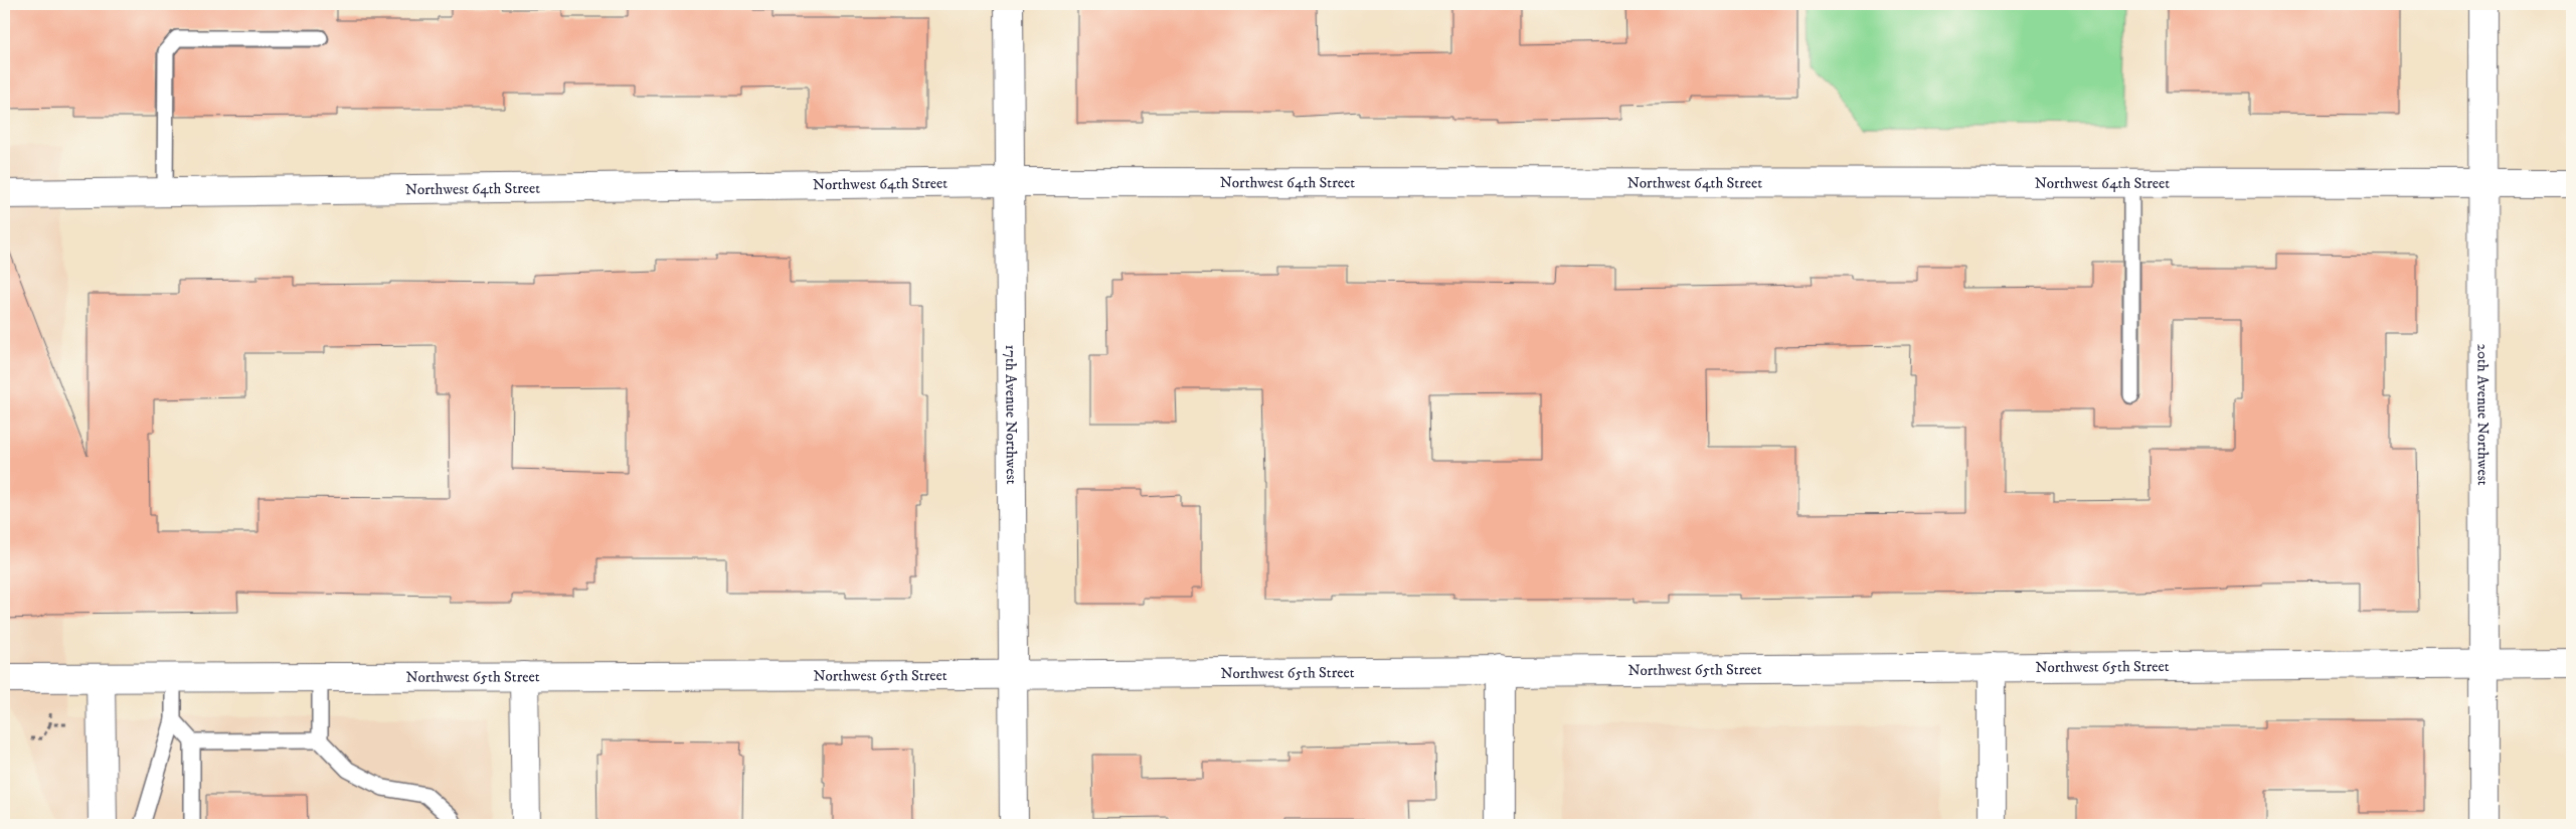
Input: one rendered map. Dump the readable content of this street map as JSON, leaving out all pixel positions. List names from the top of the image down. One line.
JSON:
{"streets":{"street":["Northwest 64th Street","17th Avenue Northwest","20th Avenue Northwest","Northwest 65th Street"]},"crossings":[["Northwest 64th Street","17th Avenue Northwest"],["Northwest 64th Street","20th Avenue Northwest"],["17th Avenue Northwest","Northwest 65th Street"],["20th Avenue Northwest","Northwest 65th Street"]]}
